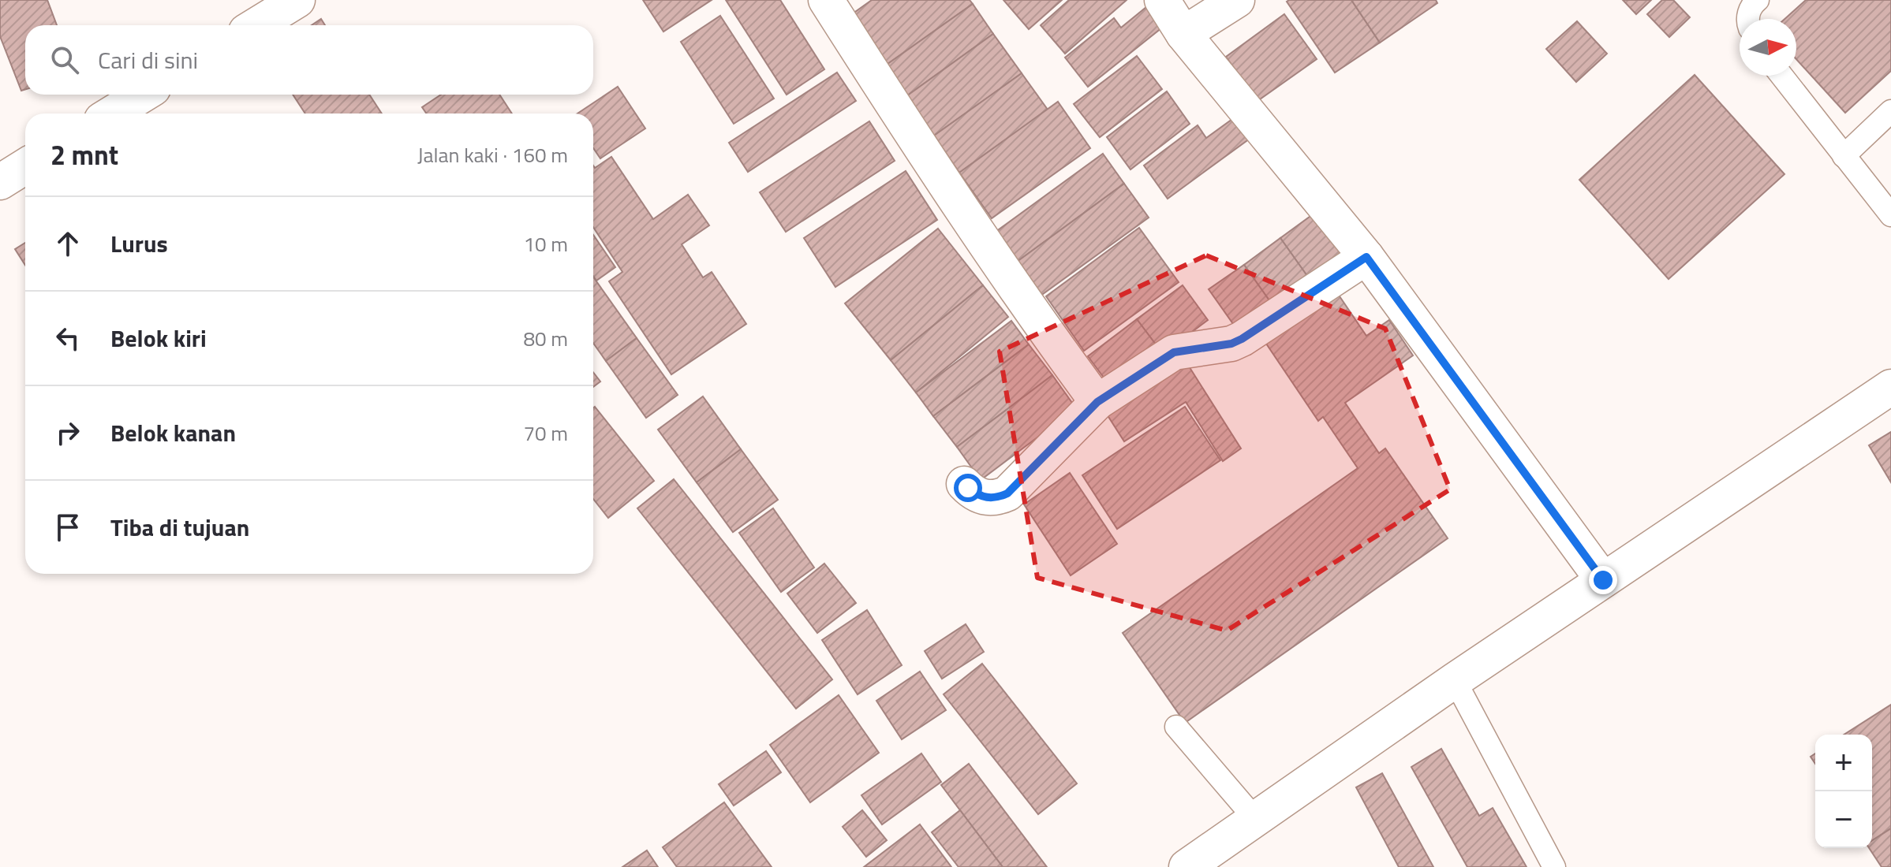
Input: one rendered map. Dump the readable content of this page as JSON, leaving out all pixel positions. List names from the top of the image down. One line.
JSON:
{"north":"right","page":{"search":"Cari di sini","heading":["2 mnt","Jalan kaki · 160 m"],"list":[["Lurus","10 m"],["Belok kiri","80 m"],["Belok kanan","70 m"],"Tiba di tujuan"],"map_buttons":["+","−"]}}
